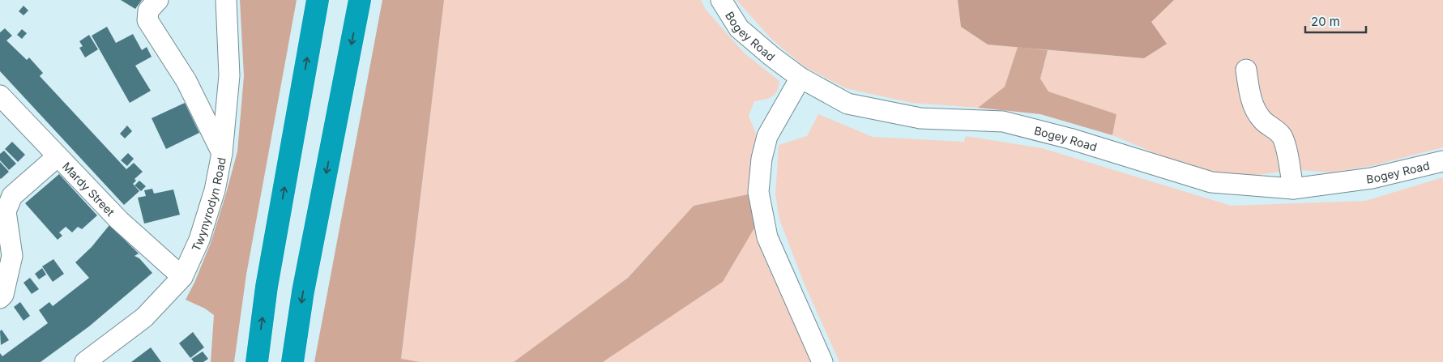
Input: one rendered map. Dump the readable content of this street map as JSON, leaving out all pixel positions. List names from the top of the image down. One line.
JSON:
{"streets":{"street":["Bogey Road","Mardy Street","Twynyrodyn Road"]},"crossings":[["Mardy Street","Twynyrodyn Road"]],"scale_bar":"20 m"}
